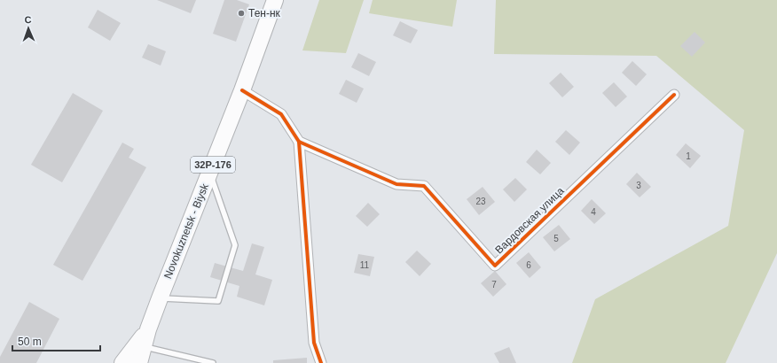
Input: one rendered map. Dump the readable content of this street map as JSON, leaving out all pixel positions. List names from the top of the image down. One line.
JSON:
{"streets":{"main road":["32Р-176","Novokuznetsk - Biysk"],"street":["Вардовская улица"]},"places":["Тен-нк"],"house_numbers":["1","3","23","4","5","11","6","7"],"scale_bar":"50 m","north":"top"}
